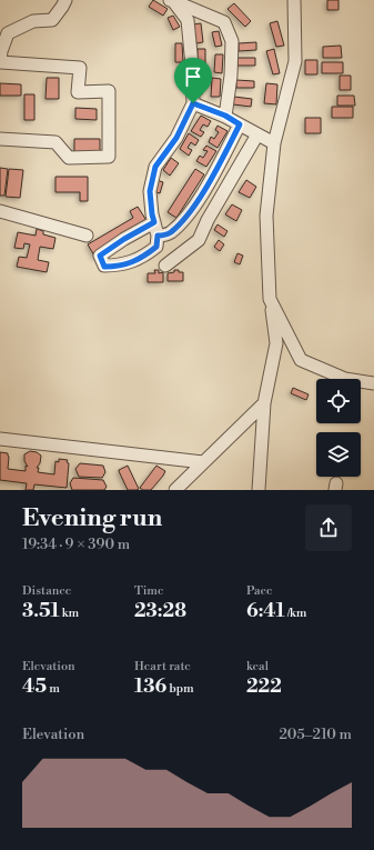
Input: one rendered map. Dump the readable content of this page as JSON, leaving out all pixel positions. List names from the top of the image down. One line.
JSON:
{"page":{"heading":["Evening run","19:34 · 9 × 390 m"],"stats":[["Distance","3.51 km"],["Time","23:28"],["Pace","6:41 /km"],["Elevation","45 m"],["Heart rate","136 bpm"],["kcal","222"]],"chart":["Elevation","205–210 m"]}}
